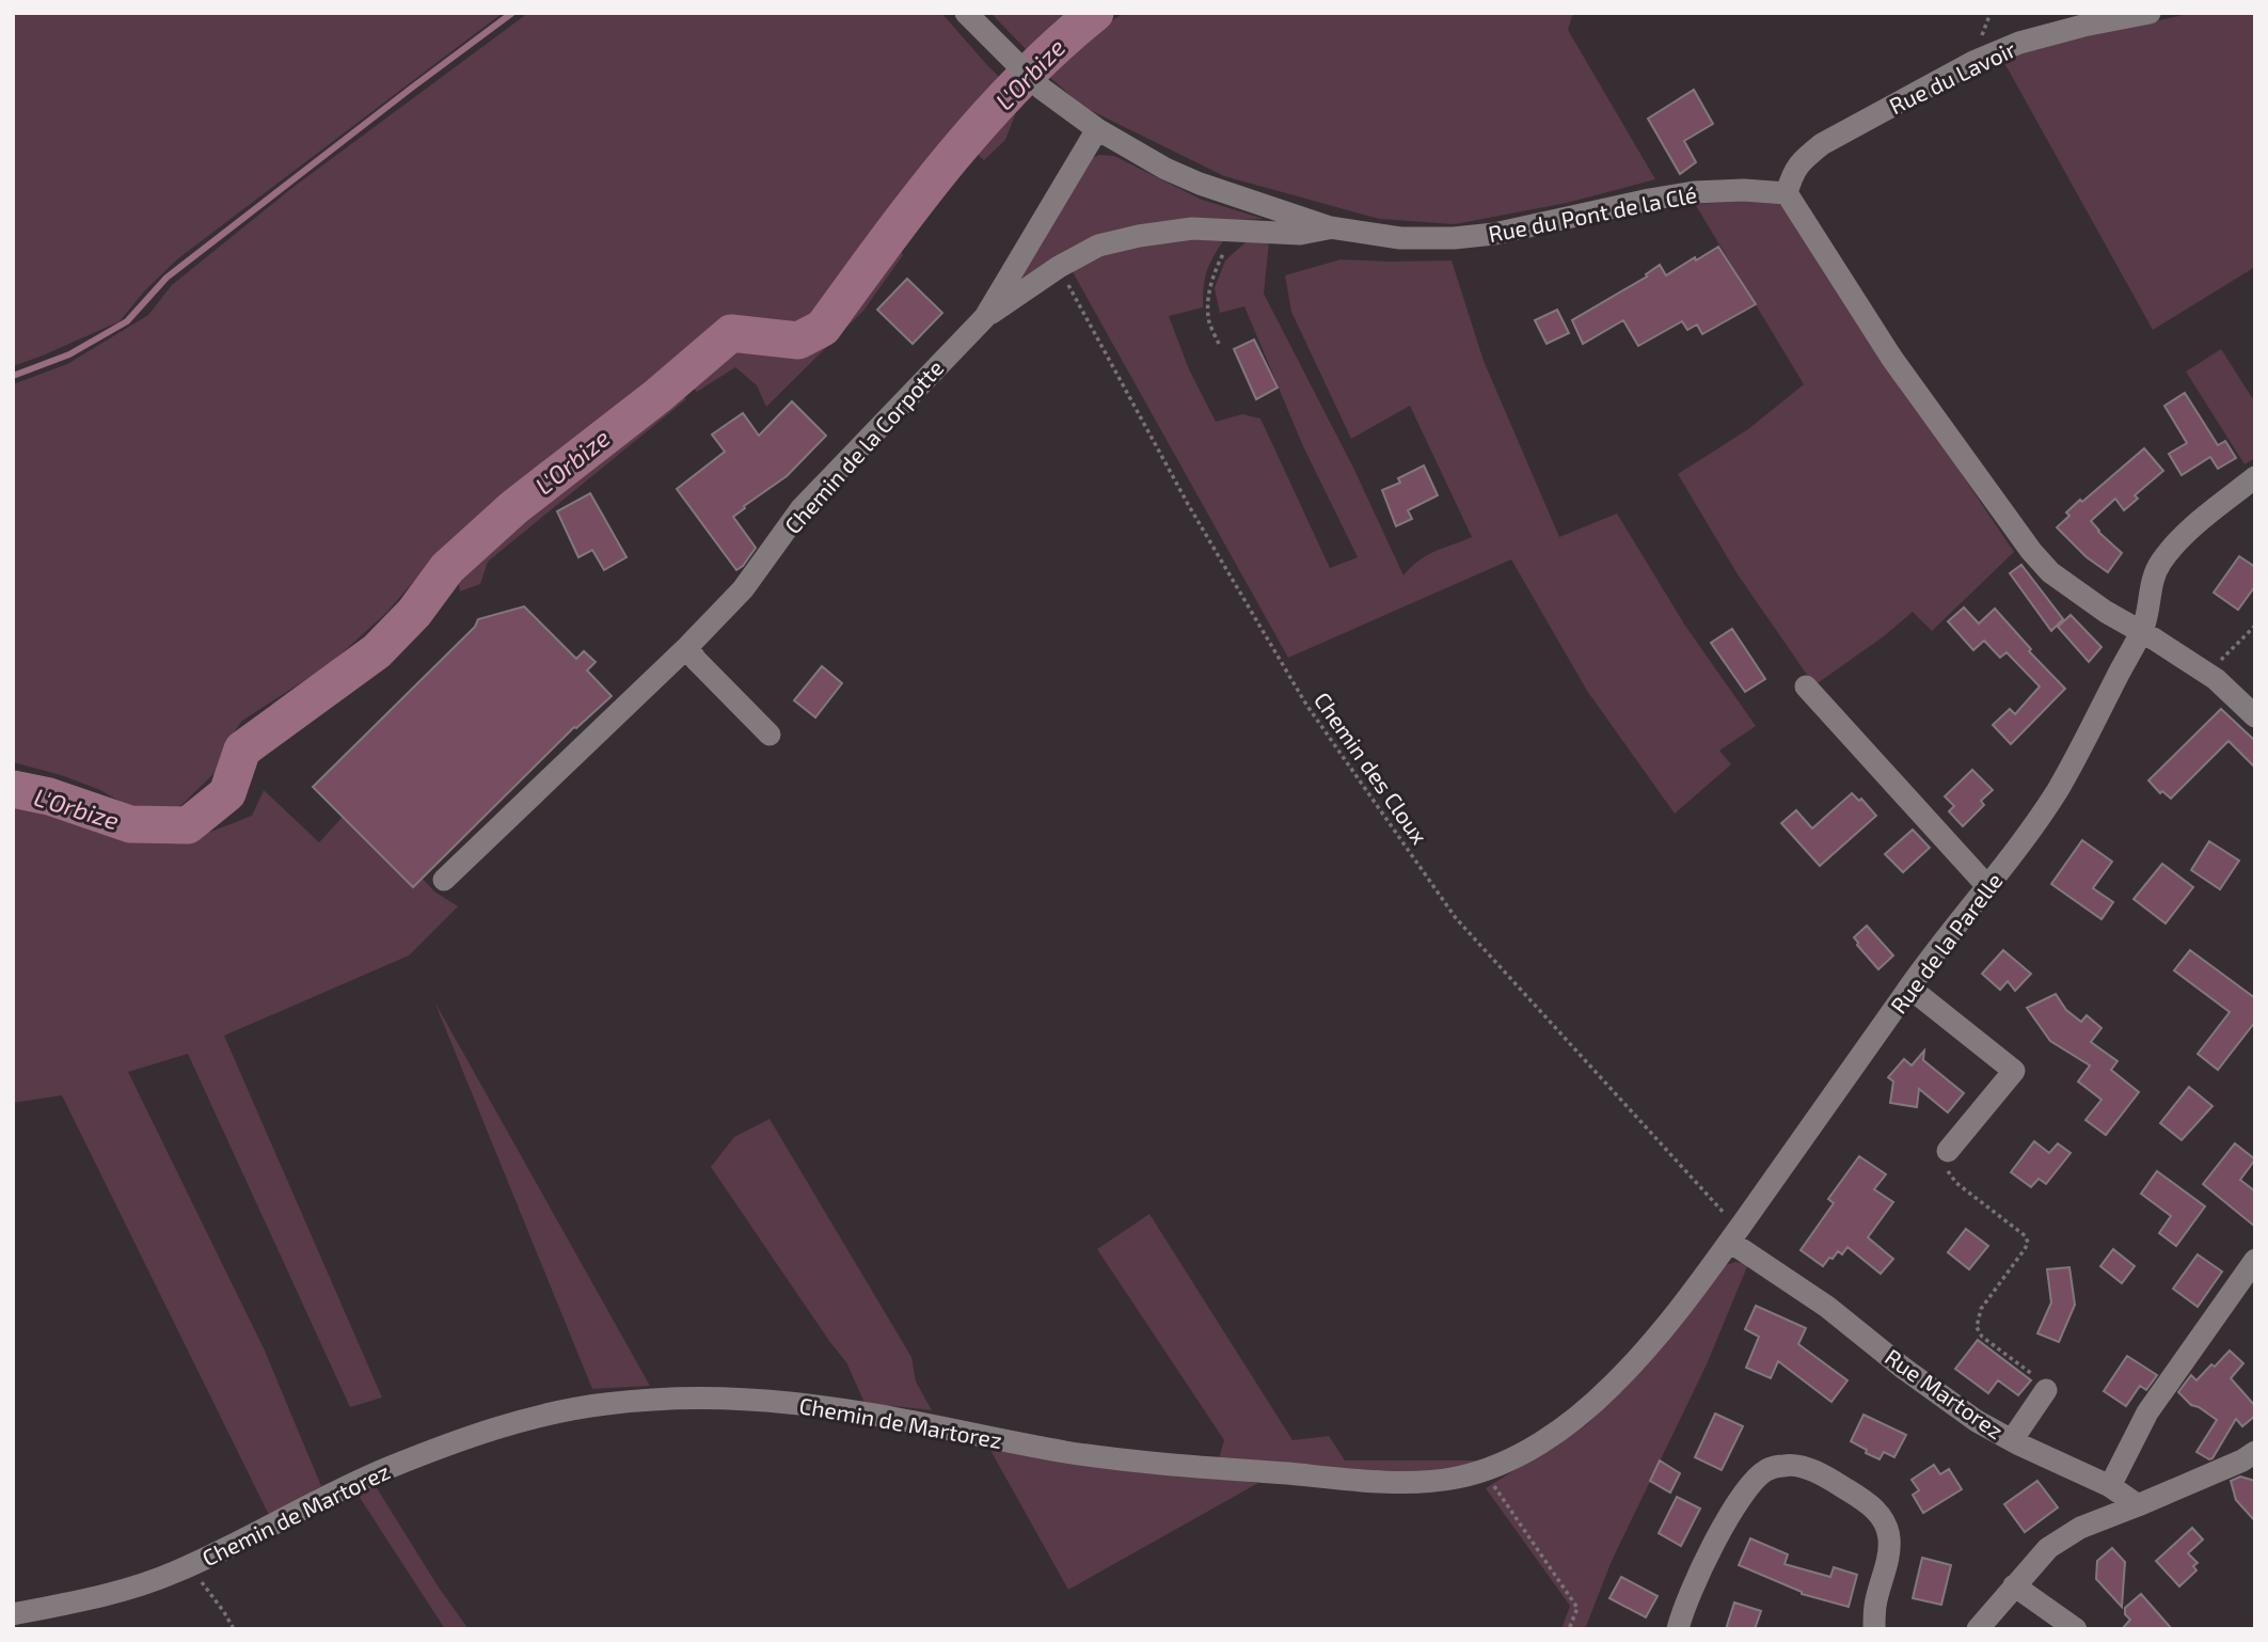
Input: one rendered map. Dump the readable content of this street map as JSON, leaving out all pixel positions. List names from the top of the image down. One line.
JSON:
{"streets":{"street":["Rue du Lavoir","Rue du Pont de la Clé","Chemin de la Corpotte","Rue de la Parelle","Rue Martorez","Chemin de Martorez"],"path":["Chemin des Cloux"]},"crossings":[["Rue du Lavoir","Rue du Pont de la Clé"],["Rue du Pont de la Clé","Chemin de la Corpotte"],["Chemin de la Corpotte","Chemin des Cloux"],["Chemin des Cloux","Rue de la Parelle"],["Chemin des Cloux","Rue Martorez"],["Chemin des Cloux","Chemin de Martorez"],["Rue de la Parelle","Rue Martorez"],["Rue de la Parelle","Chemin de Martorez"],["Rue Martorez","Chemin de Martorez"]],"water":["L'Orbize"]}
